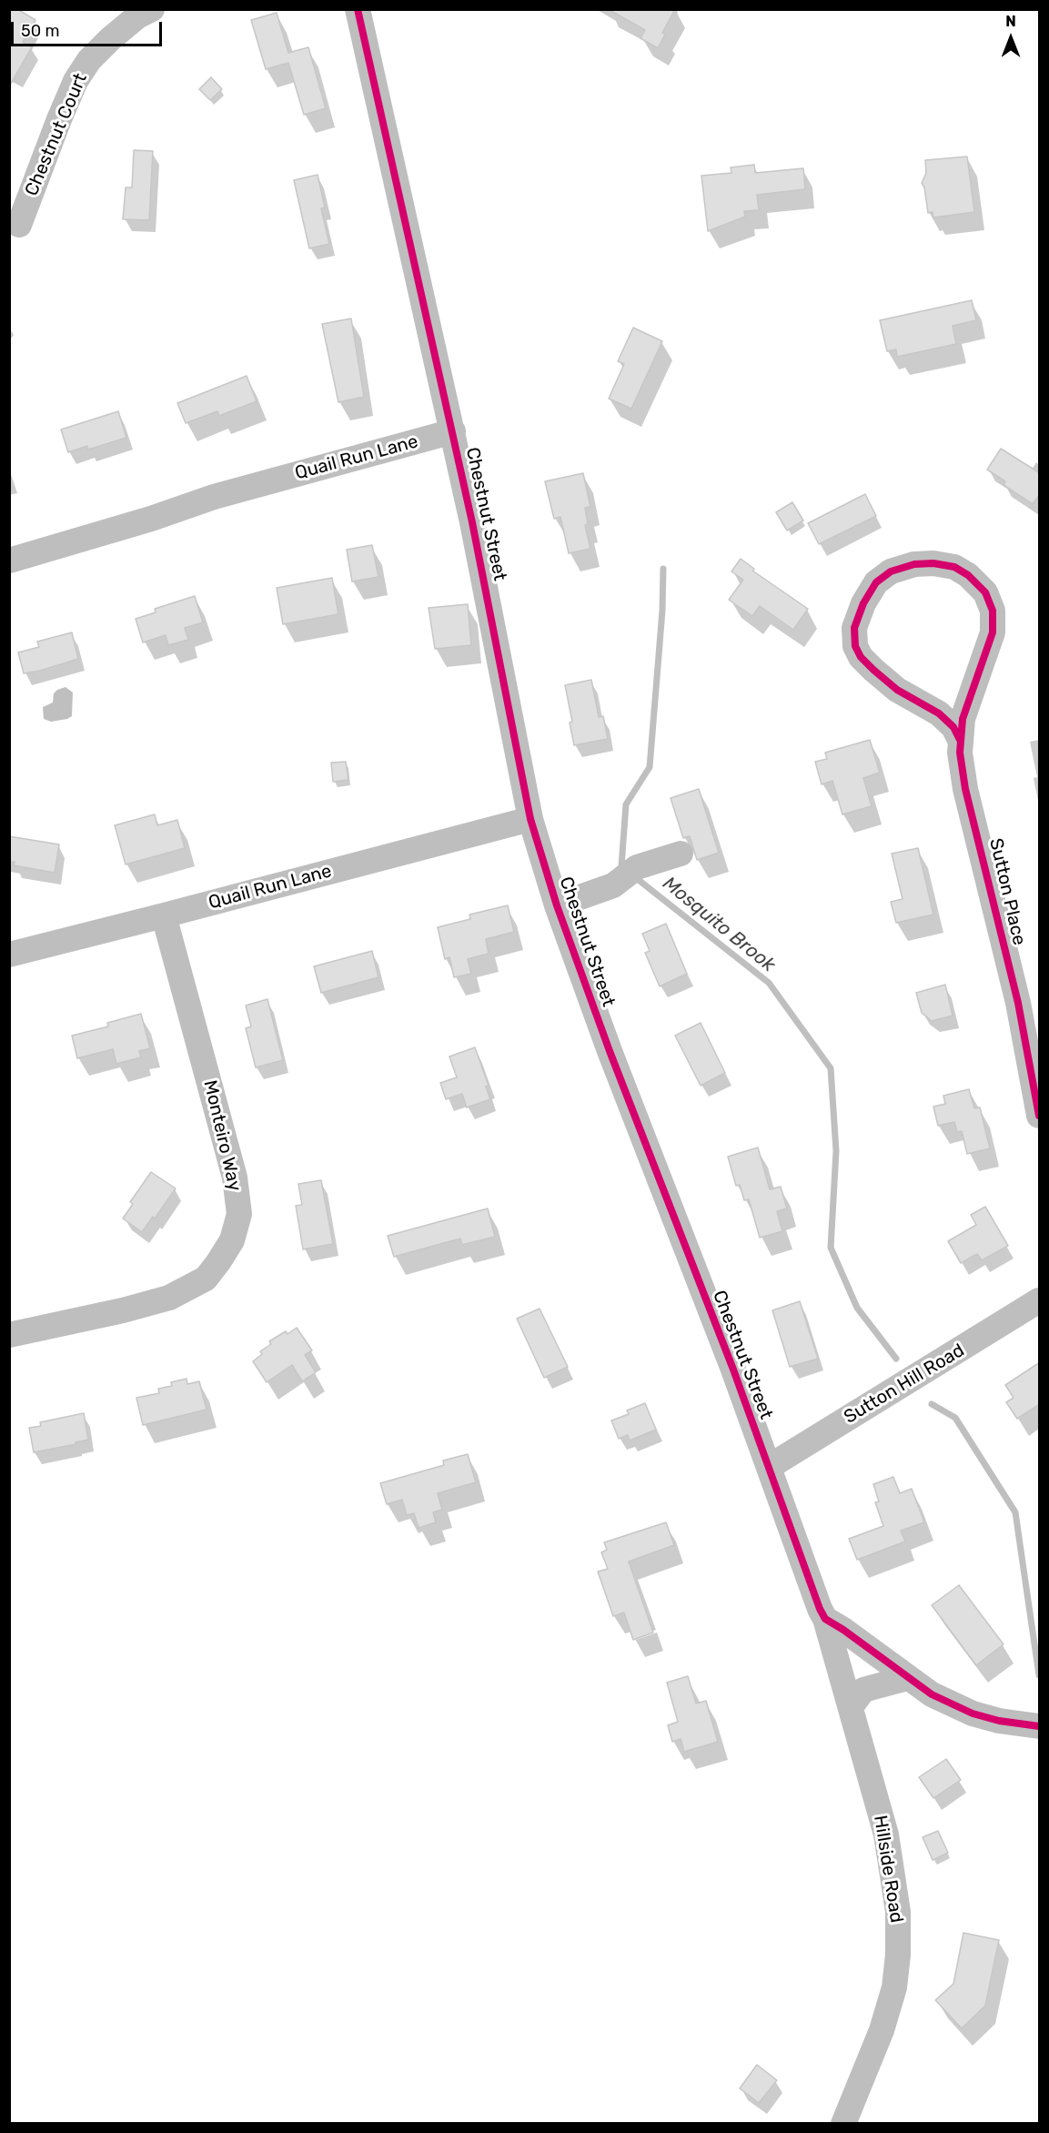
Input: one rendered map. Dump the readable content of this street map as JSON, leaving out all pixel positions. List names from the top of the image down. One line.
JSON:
{"streets":{"street":["Chestnut Court","Quail Run Lane","Chestnut Street","Sutton Place","Monteiro Way","Sutton Hill Road","Hillside Road"]},"crossings":[["Quail Run Lane","Chestnut Street"],["Quail Run Lane","Monteiro Way"],["Chestnut Street","Sutton Hill Road"],["Chestnut Street","Hillside Road"]],"water":["Mosquito Brook"],"scale_bar":"50 m","north":"top"}
